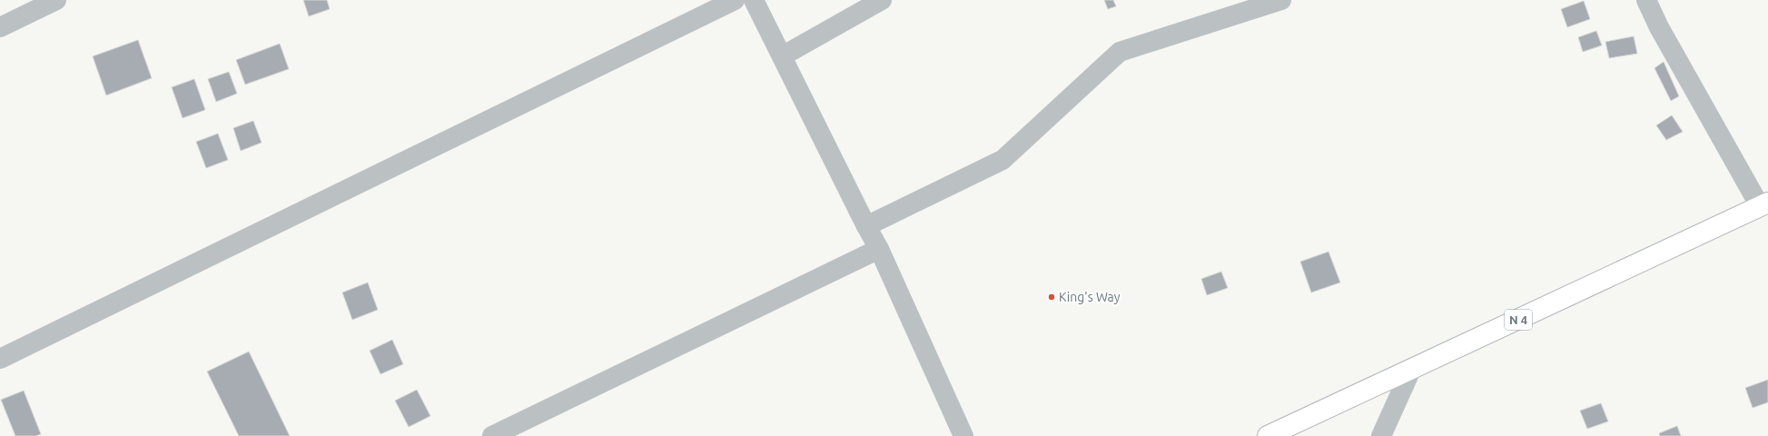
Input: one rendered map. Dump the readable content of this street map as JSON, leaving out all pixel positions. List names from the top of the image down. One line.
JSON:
{"streets":{"highway":["N 4"]},"places":["King's Way"]}
